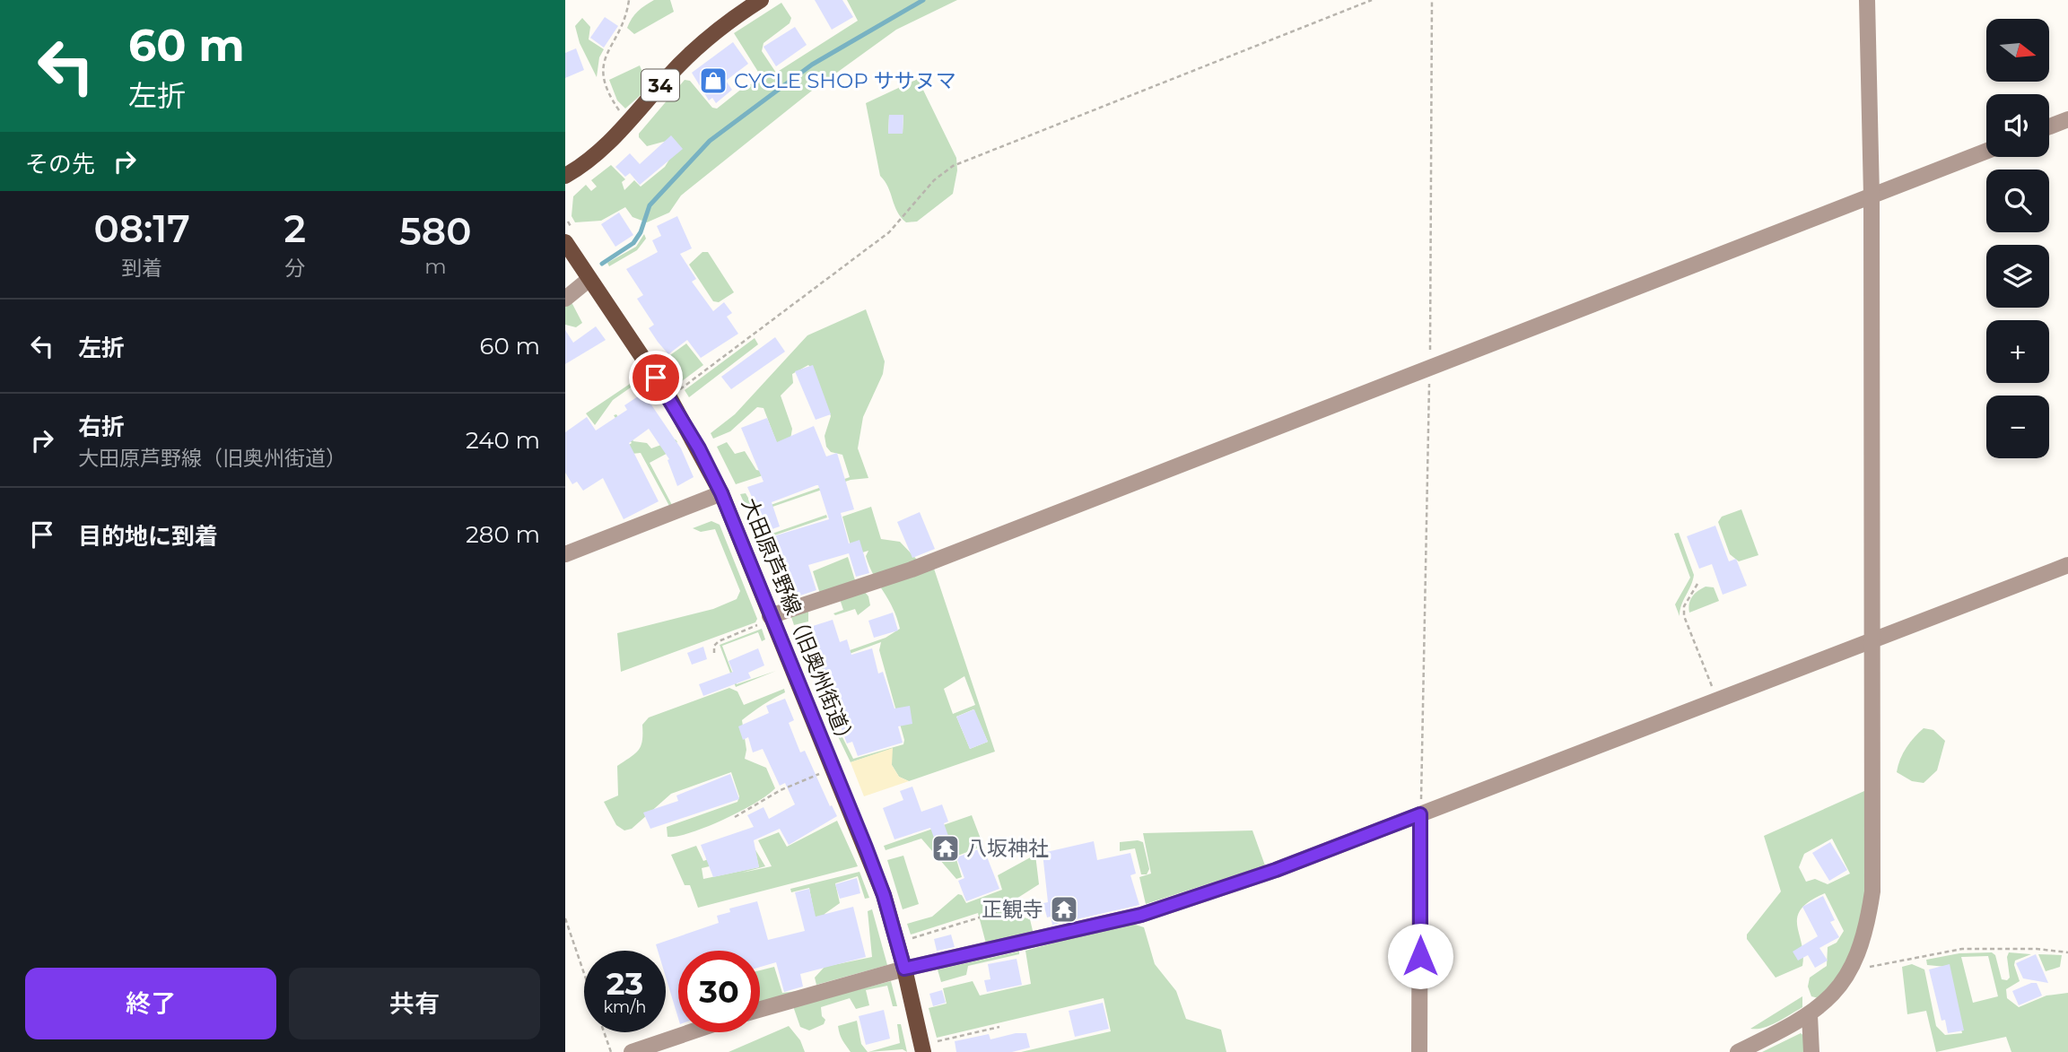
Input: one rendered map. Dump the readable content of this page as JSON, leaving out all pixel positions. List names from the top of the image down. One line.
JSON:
{"streets":{"main road":["34","大田原芦野線（旧奥州街道）"]},"places":{"shop":["CYCLE SHOP ササヌマ"],"temple":["八坂神社","正観寺"]},"north":"right","page":{"turn":["60 m","左折"],"map_buttons":["+","−"],"then":"その先","eta":["08:17","到着","2","分","580","m"],"list":[{"name":"左折","value":"60 m"},{"name":"右折","note":"大田原芦野線（旧奥州街道）","value":"240 m"},{"name":"目的地に到着","value":"280 m"}],"speed":"23 km/h","limit":"30","buttons":["終了","共有"]}}
